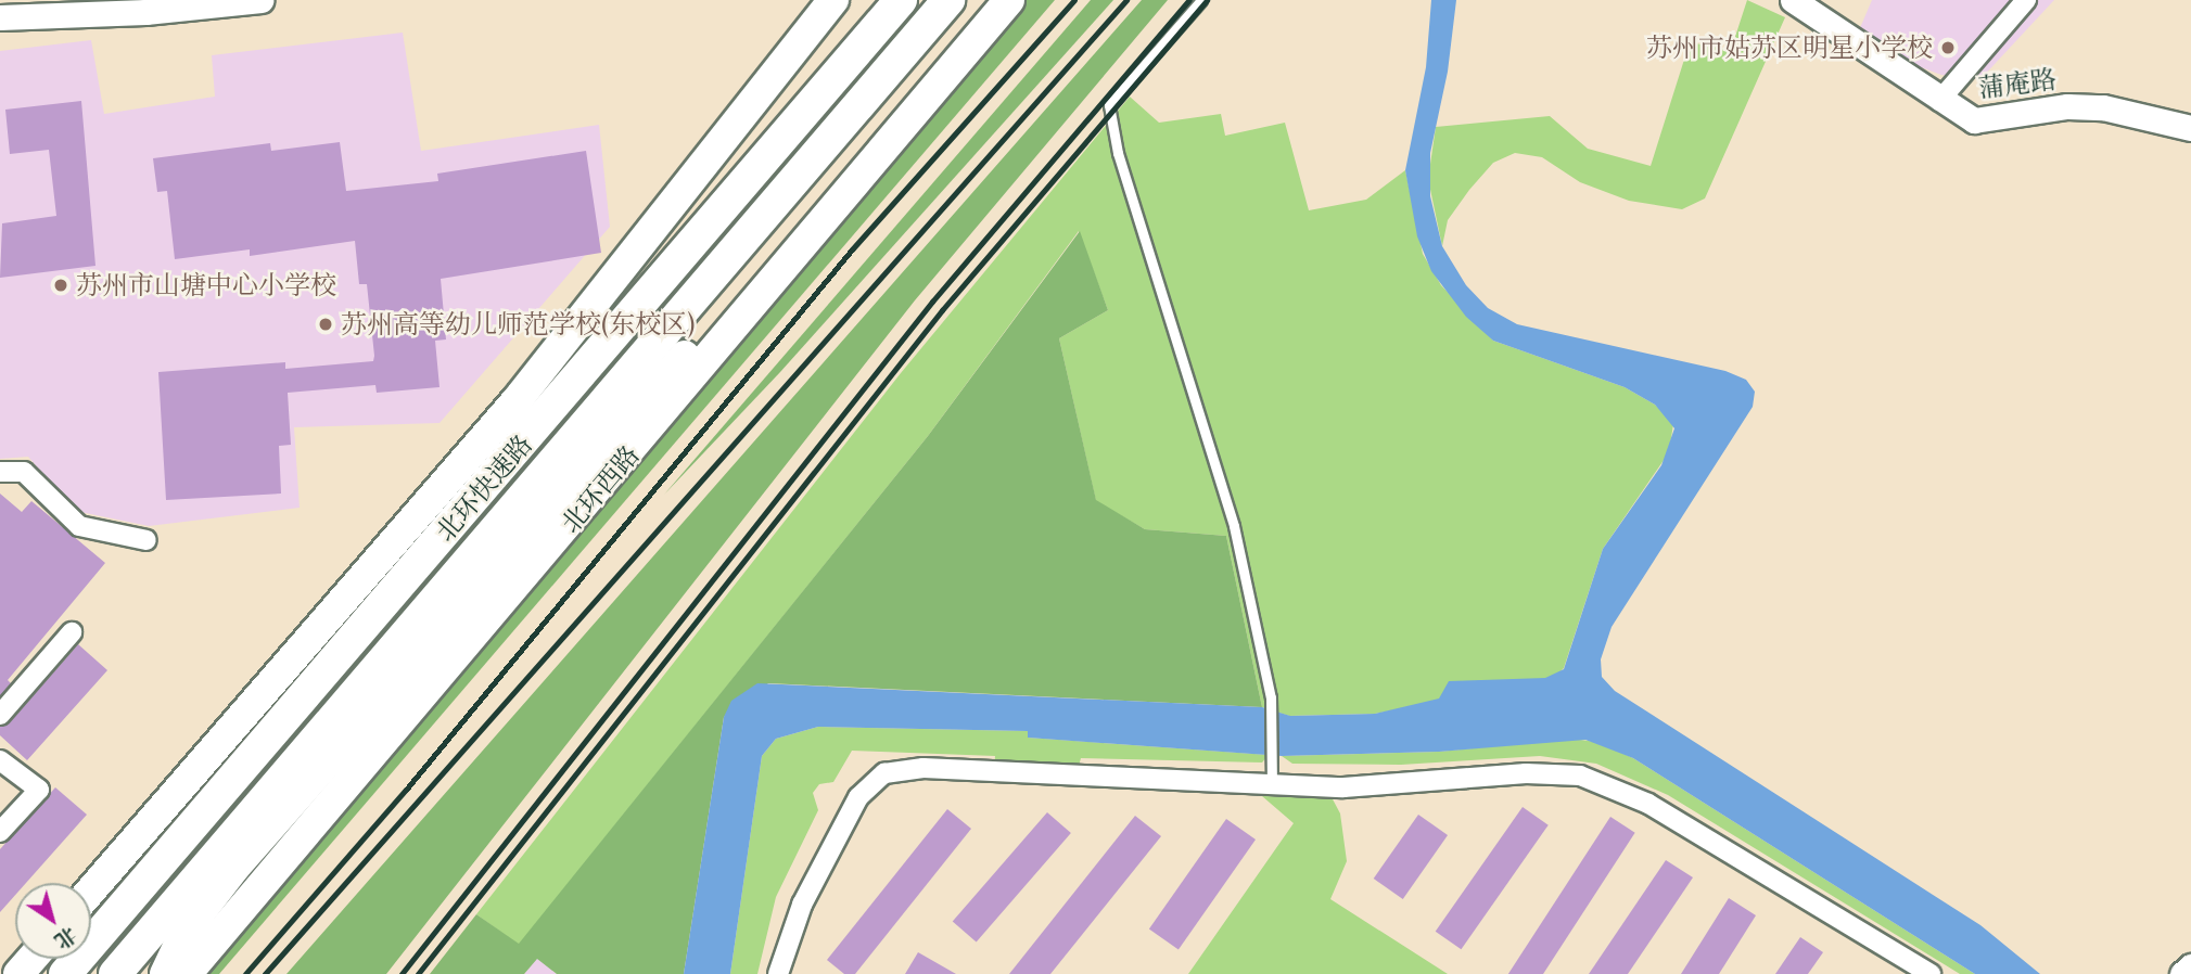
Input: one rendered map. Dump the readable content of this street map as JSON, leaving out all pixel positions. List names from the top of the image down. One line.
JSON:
{"streets":{"highway":["北环快速路"],"main road":["北环西路"],"street":["蒲庵路"]},"places":["苏州市姑苏区明星小学校","苏州市山塘中心小学校","苏州高等幼儿师范学校(东校区)"],"north":"bottom right"}
